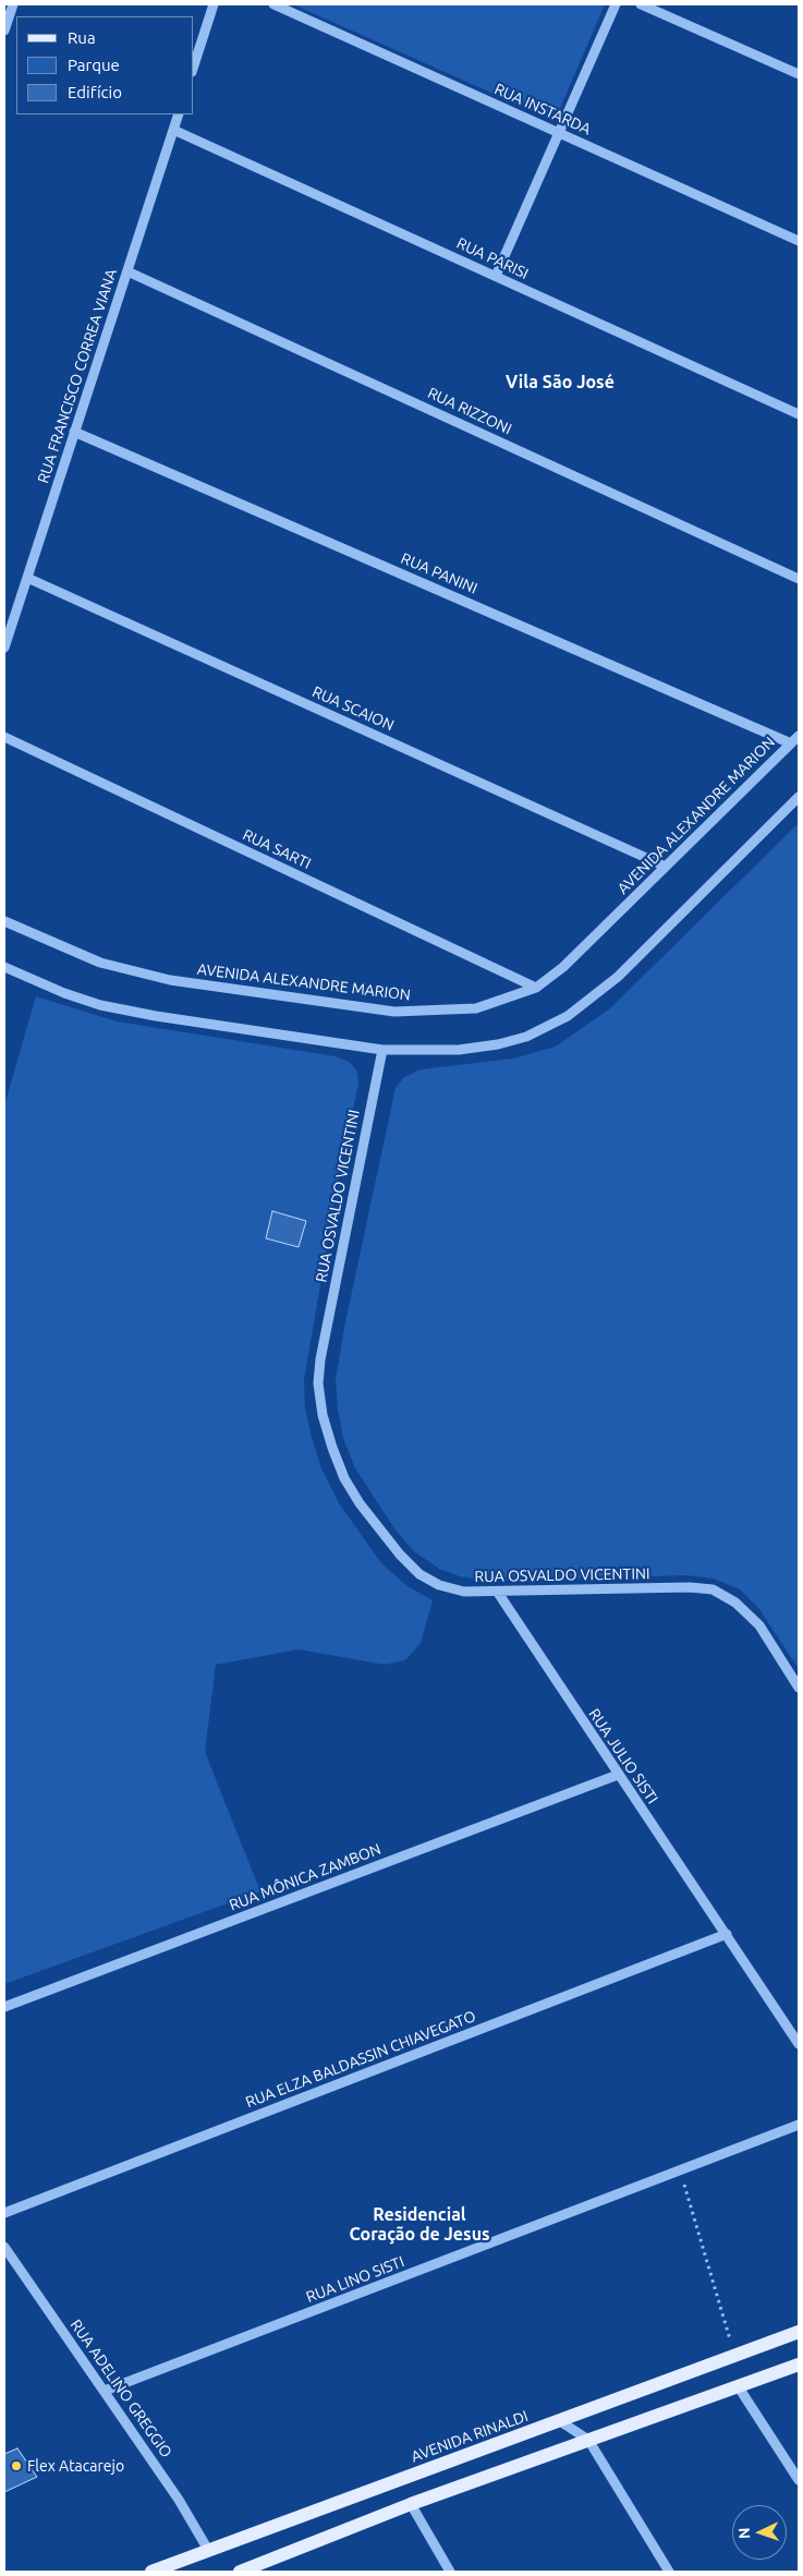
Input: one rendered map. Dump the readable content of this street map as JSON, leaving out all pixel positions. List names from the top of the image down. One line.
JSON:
{"streets":{"main road":["AVENIDA RINALDI"],"street":["RUA INSTARDA","RUA PARISI","RUA FRANCISCO CORREA VIANA","RUA RIZZONI","RUA PANINI","RUA SCAION","AVENIDA ALEXANDRE MARION","RUA SARTI","RUA OSVALDO VICENTINI","RUA JULIO SISTI","RUA MÔNICA ZAMBON","RUA ELZA BALDASSIN CHIAVEGATO","RUA LINO SISTI","RUA ADELINO GREGGIO"]},"crossings":[["RUA PARISI","RUA FRANCISCO CORREA VIANA"],["RUA FRANCISCO CORREA VIANA","RUA RIZZONI"],["RUA FRANCISCO CORREA VIANA","RUA PANINI"],["RUA FRANCISCO CORREA VIANA","RUA SCAION"],["RUA PANINI","AVENIDA ALEXANDRE MARION"],["RUA SCAION","AVENIDA ALEXANDRE MARION"],["AVENIDA ALEXANDRE MARION","RUA SARTI"],["RUA OSVALDO VICENTINI","RUA JULIO SISTI"],["RUA JULIO SISTI","RUA MÔNICA ZAMBON"],["RUA JULIO SISTI","RUA ELZA BALDASSIN CHIAVEGATO"],["RUA LINO SISTI","RUA ADELINO GREGGIO"],["RUA ADELINO GREGGIO","AVENIDA RINALDI"]],"districts":["Vila São José","Residencial Coração de Jesus"],"places":["Flex Atacarejo"],"legend":["Rua","Parque","Edifício"],"north":"left"}
